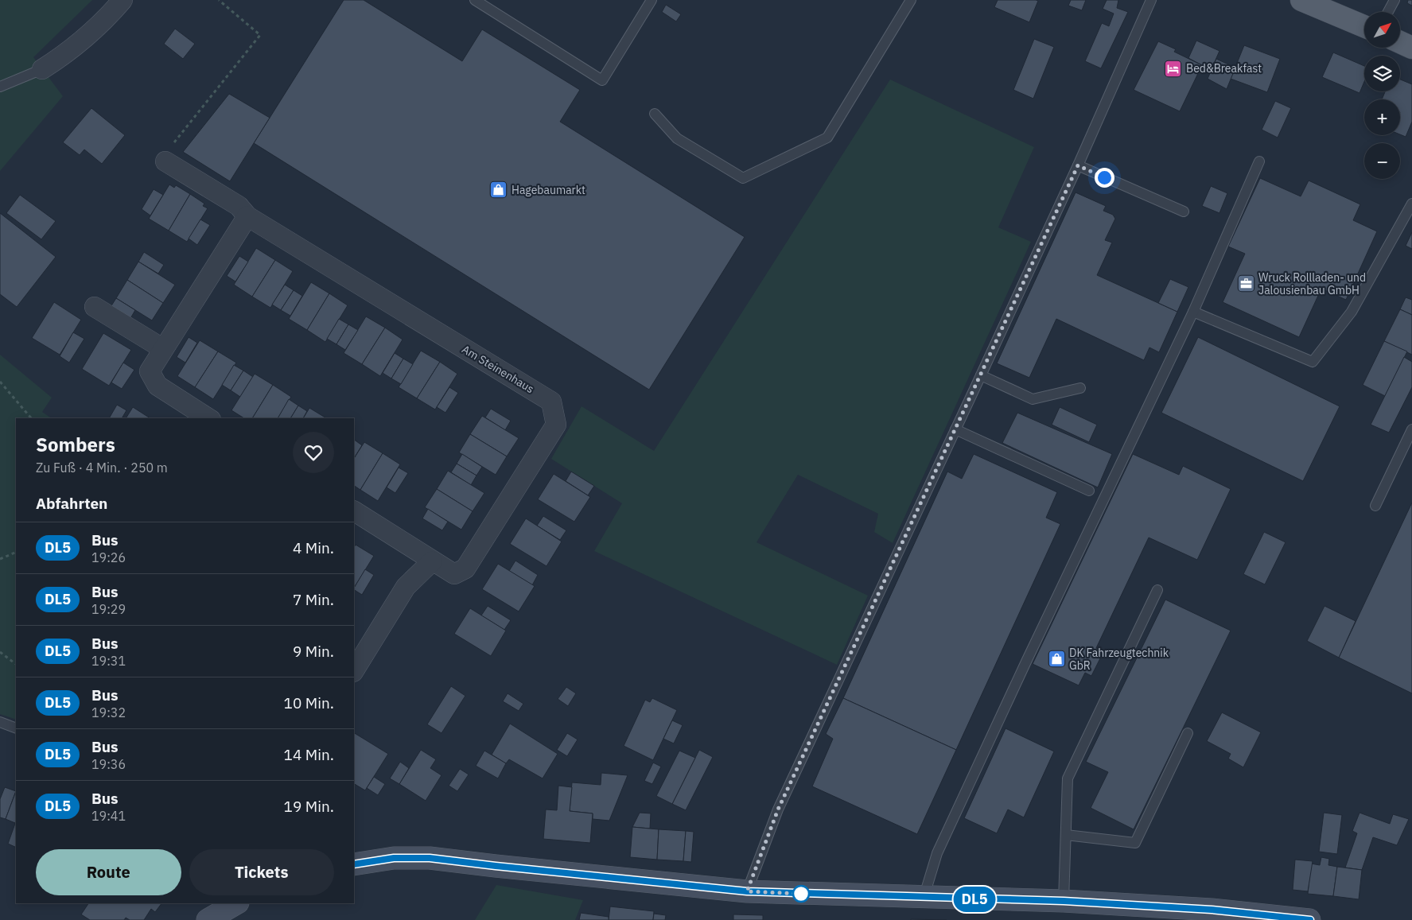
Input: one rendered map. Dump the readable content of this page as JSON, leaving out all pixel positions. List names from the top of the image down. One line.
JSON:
{"streets":{"street":["Am Steinenhaus"]},"places":{"hotel":["Bed&Breakfast"],"shop":["Hagebaumarkt","DK Fahrzeugtechnik GbR"],"office":["Wruck Rollladen- und Jalousienbau GmbH"]},"lines":["bus line DL5"],"north":"top right","page":{"on_map":"DL5","map_buttons":["+","−"],"heading":[["Sombers","Zu Fuß · 4 Min. · 250 m"],"Abfahrten"],"list":[{"mark":"DL5","name":"Bus","note":"19:26","value":"4 Min."},{"mark":"DL5","name":"Bus","note":"19:29","value":"7 Min."},{"mark":"DL5","name":"Bus","note":"19:31","value":"9 Min."},{"mark":"DL5","name":"Bus","note":"19:32","value":"10 Min."},{"mark":"DL5","name":"Bus","note":"19:36","value":"14 Min."},{"mark":"DL5","name":"Bus","note":"19:41","value":"19 Min."}],"buttons":["Route","Tickets"]}}
